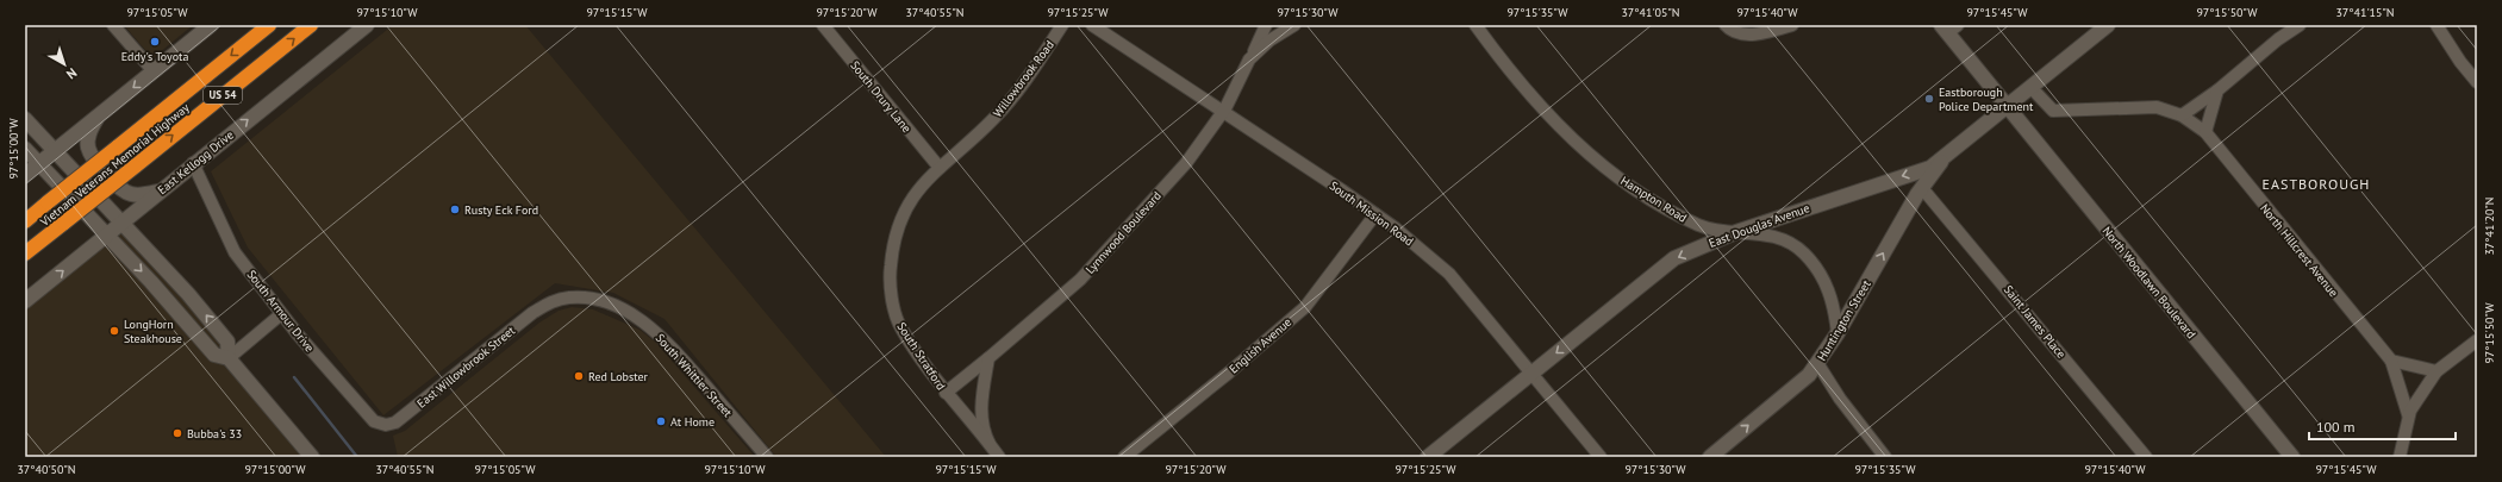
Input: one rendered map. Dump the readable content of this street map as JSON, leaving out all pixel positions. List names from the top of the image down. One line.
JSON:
{"streets":{"highway":["US 54","Vietnam Veterans Memorial Highway"],"street":["Willowbrook Road","South Drury Lane","East Kellogg Drive","Hampton Road","South Mission Road","East Douglas Avenue","Lynnwood Boulevard","North Hillcrest Avenue","North Woodlawn Boulevard","South Armour Drive","Huntington Street","Saint James Place","English Avenue","South Stratford","East Willowbrook Street","South Whittier Street"]},"crossings":[["Willowbrook Road","South Drury Lane"],["Willowbrook Road","South Stratford"],["South Drury Lane","South Stratford"],["East Kellogg Drive","South Armour Drive"],["Hampton Road","East Douglas Avenue"],["Hampton Road","Huntington Street"],["South Mission Road","East Douglas Avenue"],["South Mission Road","Lynnwood Boulevard"],["South Mission Road","English Avenue"],["East Douglas Avenue","North Hillcrest Avenue"],["East Douglas Avenue","North Woodlawn Boulevard"],["East Douglas Avenue","Huntington Street"],["Lynnwood Boulevard","South Stratford"],["South Armour Drive","East Willowbrook Street"],["Huntington Street","Saint James Place"],["East Willowbrook Street","South Whittier Street"]],"one_way":["East Douglas Avenue","Huntington Street"],"districts":["EASTBOROUGH"],"places":["Eddy's Toyota","Eastborough Police Department","Rusty Eck Ford","LongHorn Steakhouse","Red Lobster","At Home","Bubba's 33"],"scale_bar":"100 m","north":"bottom right","coordinates":["97°15'05\"W","97°15'10\"W","97°15'15\"W","97°15'20\"W","37°40'55\"N","97°15'25\"W","97°15'30\"W","97°15'35\"W","37°41'05\"N","97°15'40\"W","97°15'45\"W","97°15'50\"W","37°41'15\"N","97°15'00\"W","37°41'20\"N","37°40'50\"N"]}
